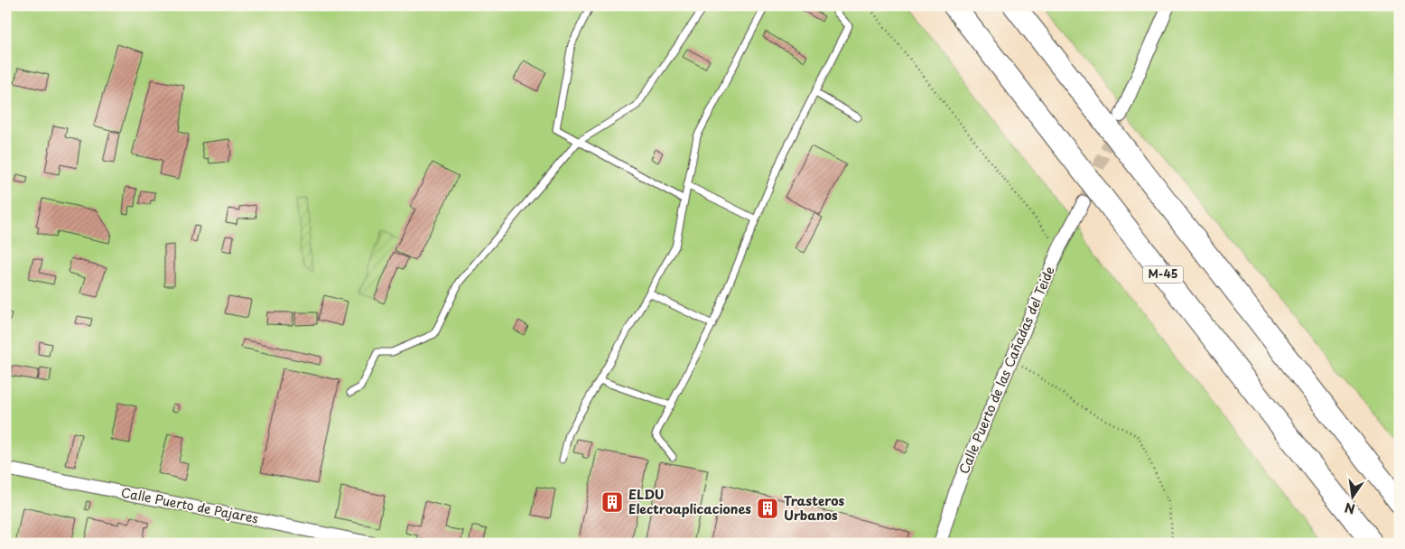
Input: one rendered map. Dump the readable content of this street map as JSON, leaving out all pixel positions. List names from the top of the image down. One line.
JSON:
{"streets":{"highway":["M-45"],"street":["Calle Puerto de las Cañadas del Teide","Calle Puerto de Pajares"]},"places":{"building":["ELDU Electroaplicaciones","Trasteros Urbanos"]},"north":"bottom"}
